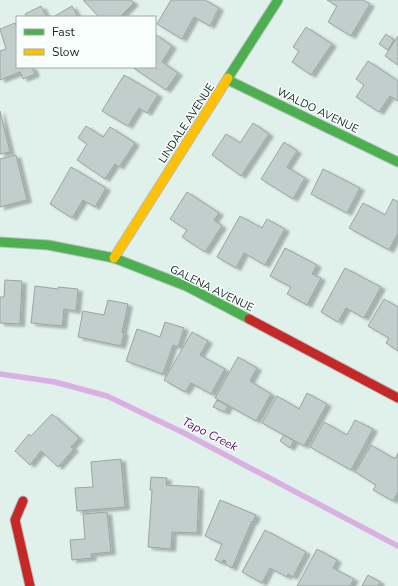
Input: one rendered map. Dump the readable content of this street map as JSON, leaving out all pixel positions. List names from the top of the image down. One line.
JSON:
{"streets":{"street":["WALDO AVENUE","LINDALE AVENUE","GALENA AVENUE"]},"crossings":[["WALDO AVENUE","LINDALE AVENUE"],["LINDALE AVENUE","GALENA AVENUE"]],"water":["Tapo Creek"],"legend":["Fast","Slow"]}
